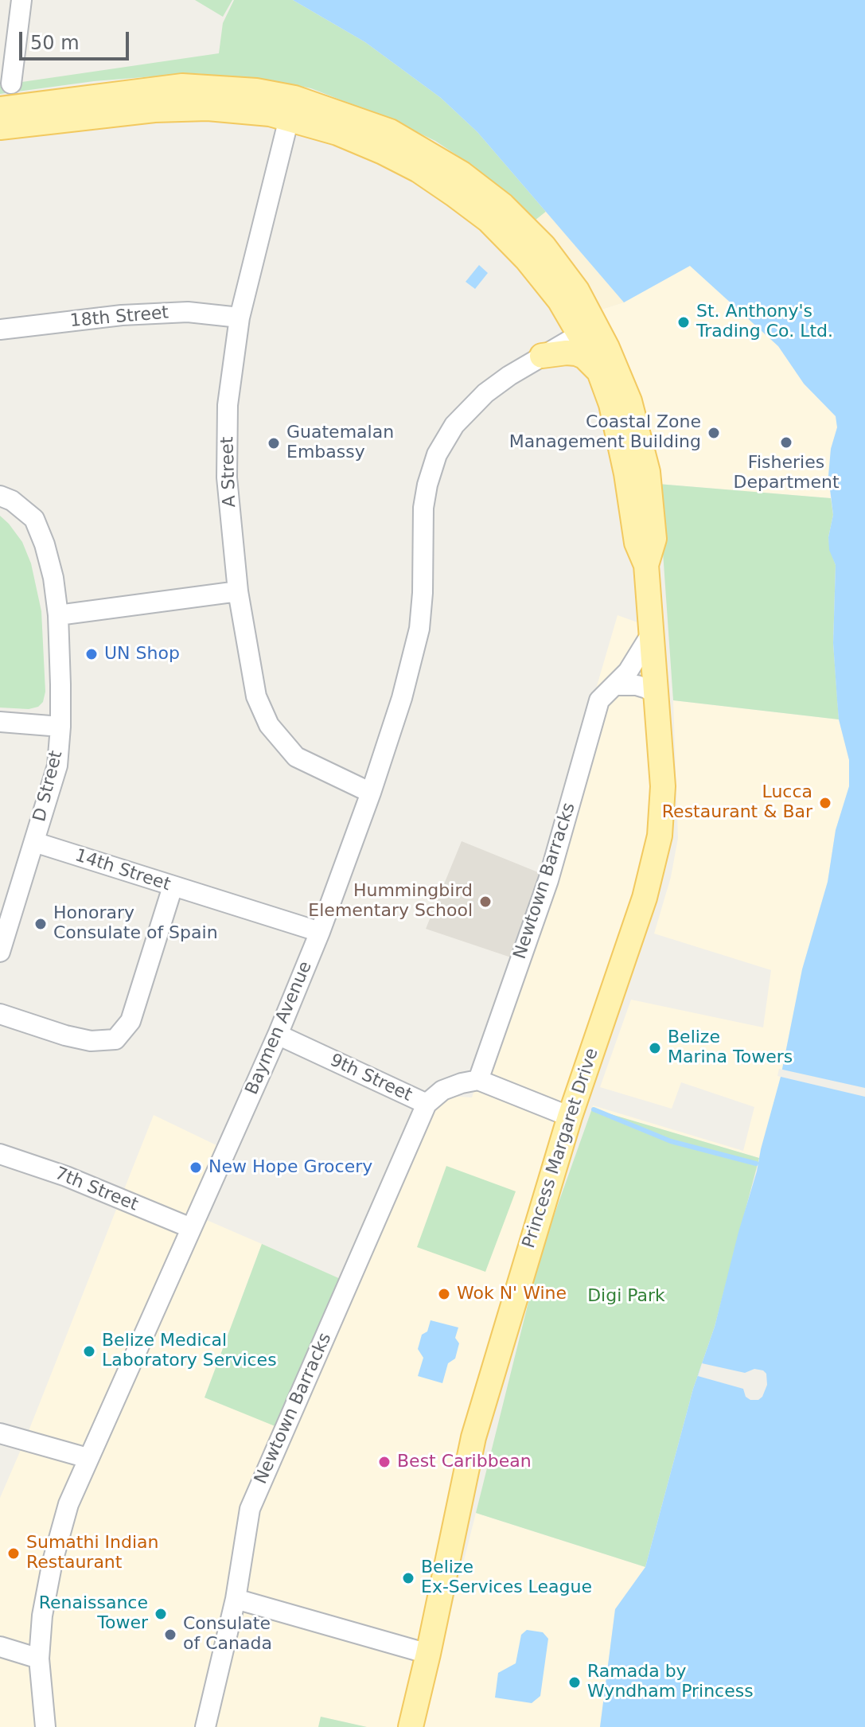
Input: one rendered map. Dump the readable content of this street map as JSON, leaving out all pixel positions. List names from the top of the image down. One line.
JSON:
{"streets":{"main road":["Princess Margaret Drive"],"street":["18th Street","A Street","D Street","14th Street","Newtown Barracks","Baymen Avenue","9th Street","7th Street"]},"crossings":[["18th Street","A Street"],["A Street","Baymen Avenue"],["A Street","Princess Margaret Drive"],["D Street","14th Street"],["14th Street","Baymen Avenue"],["Newtown Barracks","9th Street"],["Newtown Barracks","Princess Margaret Drive"],["Baymen Avenue","9th Street"],["Baymen Avenue","Princess Margaret Drive"],["Baymen Avenue","7th Street"]],"parks":["Digi Park"],"places":["St. Anthony's Trading Co. Ltd.","Coastal Zone Management Building","Fisheries Department","Guatemalan Embassy","UN Shop","Lucca Restaurant & Bar","Hummingbird Elementary School","Honorary Consulate of Spain","Belize Marina Towers","New Hope Grocery","Wok N' Wine","Belize Medical Laboratory Services","Best Caribbean","Sumathi Indian Restaurant","Belize Ex-Services League","Renaissance Tower","Consulate of Canada","Ramada by Wyndham Princess"],"scale_bar":"50 m"}
